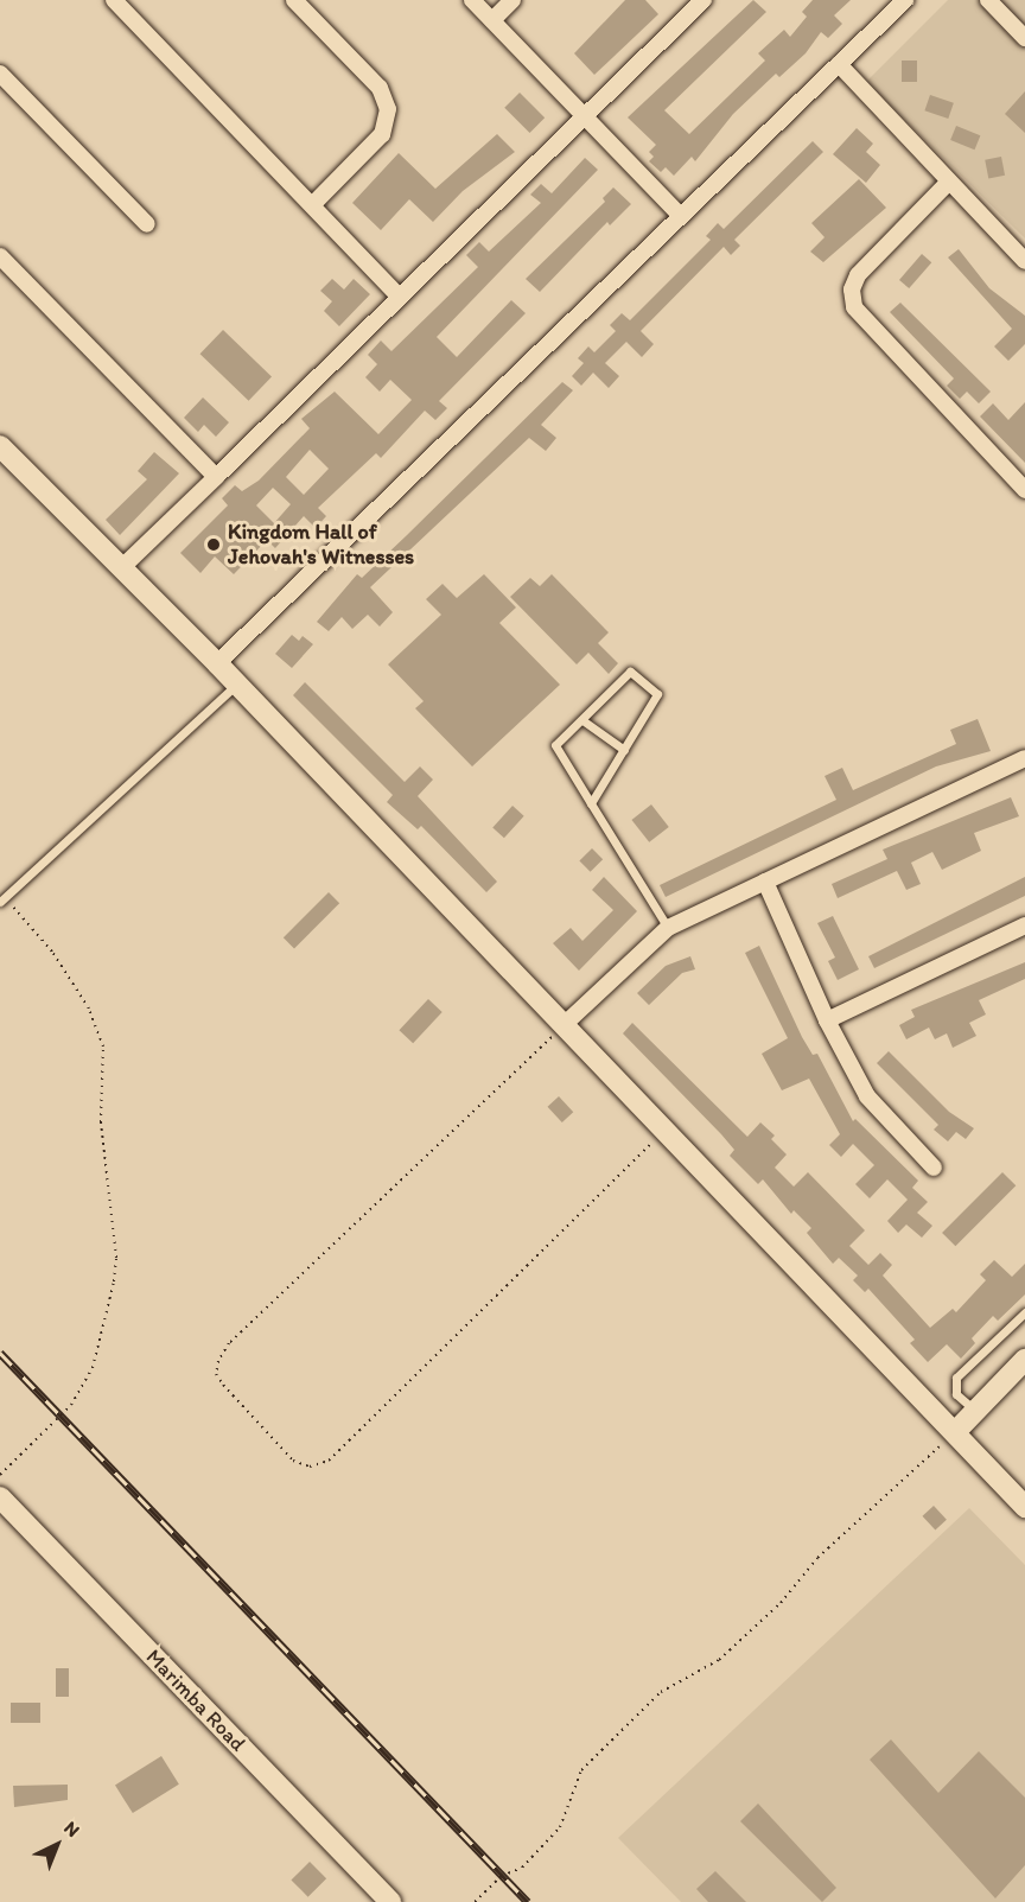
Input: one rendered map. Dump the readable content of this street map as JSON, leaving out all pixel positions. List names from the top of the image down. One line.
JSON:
{"streets":{"street":["Marimba Road"]},"places":["Kingdom Hall of Jehovah's Witnesses"],"north":"top right"}
